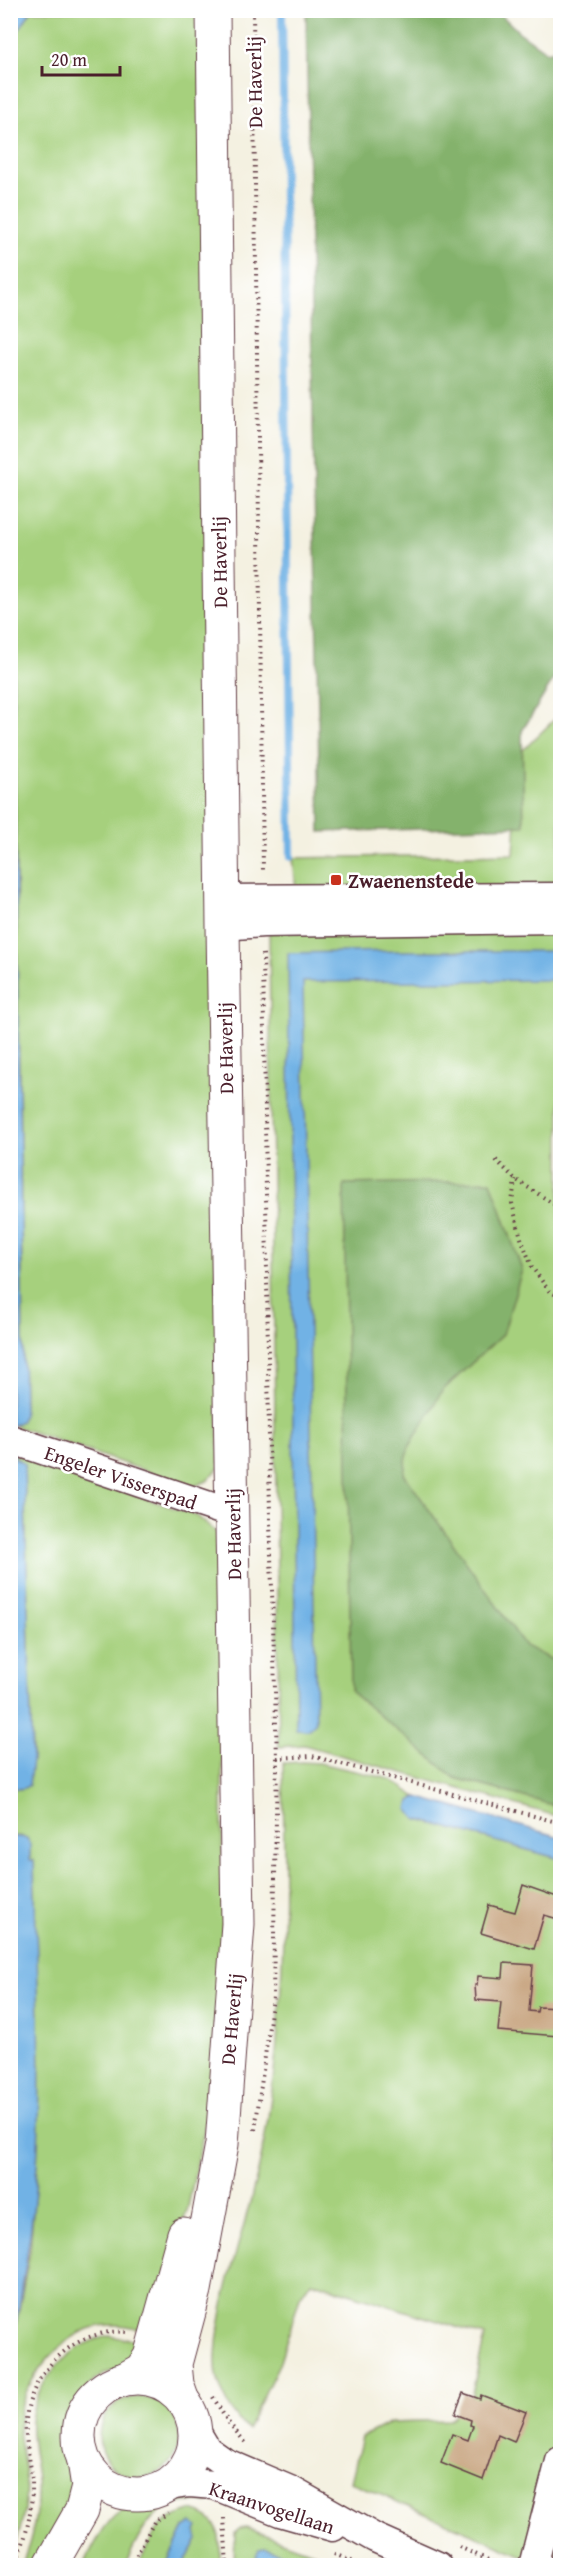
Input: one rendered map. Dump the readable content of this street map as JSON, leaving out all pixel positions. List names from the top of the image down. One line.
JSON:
{"streets":{"street":["De Haverlij","Engeler Visserspad","Kraanvogellaan"]},"crossings":[["De Haverlij","Engeler Visserspad"],["De Haverlij","Kraanvogellaan"]],"places":{"transit":["Zwaenenstede"]},"scale_bar":"20 m"}
